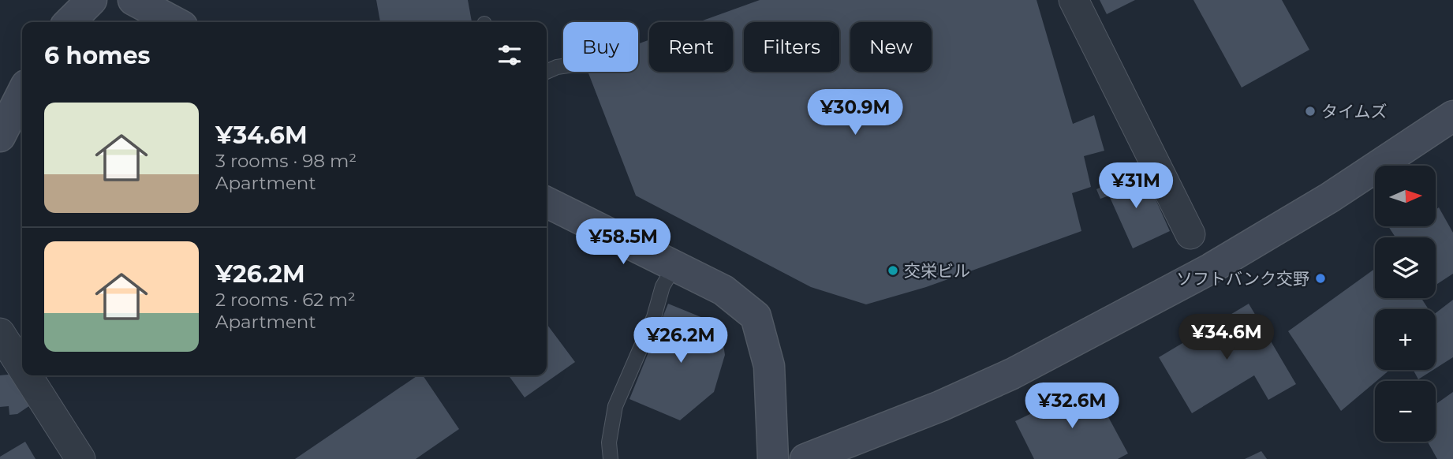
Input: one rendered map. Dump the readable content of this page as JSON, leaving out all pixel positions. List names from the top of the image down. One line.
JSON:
{"places":["タイムズ","交栄ビル","ソフトバンク交野"],"north":"right","page":{"chip":["Buy","Rent","Filters","New"],"heading":"6 homes","list":[{"name":"¥34.6M","note":"3 rooms · 98 m² · Apartment"},{"name":"¥26.2M","note":"2 rooms · 62 m² · Apartment"}],"price":["¥30.9M","¥31M","¥58.5M","¥34.6M","¥26.2M","¥32.6M"],"map_buttons":["+","−"]}}
